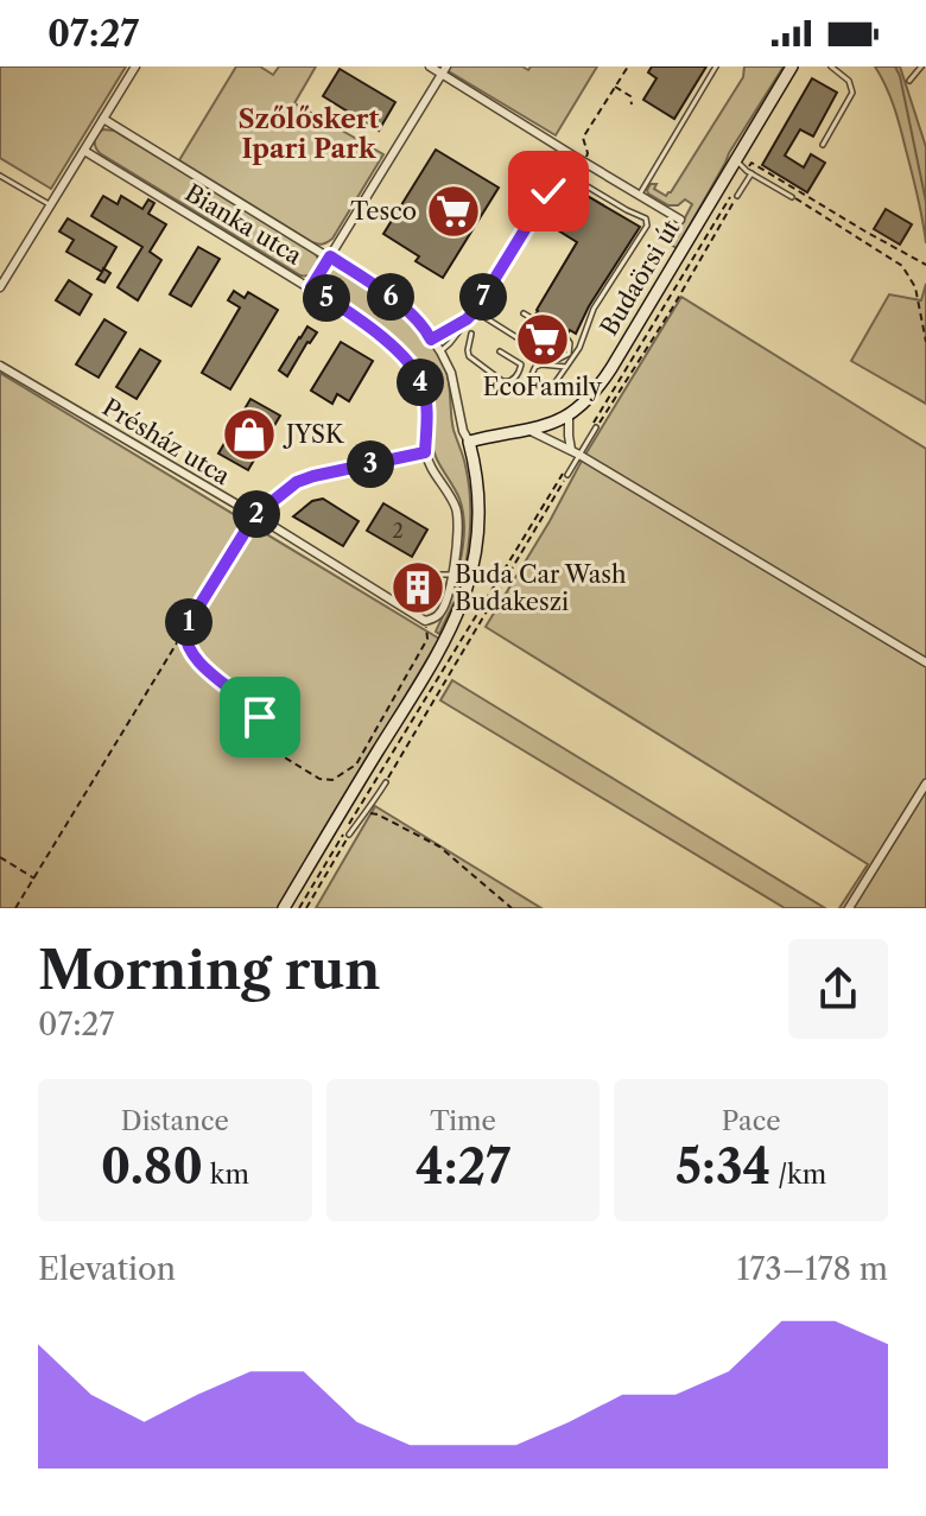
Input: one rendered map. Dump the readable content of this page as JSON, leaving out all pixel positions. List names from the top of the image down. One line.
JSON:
{"streets":{"main road":["Budaörsi út"],"street":["Bianka utca","Présház utca"]},"crossings":[["Bianka utca","Budaörsi út"]],"districts":["Szőlőskert Ipari Park"],"places":{"supermarket":["Tesco","EcoFamily"],"shop":["JYSK"],"building":["Buda Car Wash Budakeszi"]},"house_numbers":["2"],"page":{"status":"07:27","pins":["6","7","5","4","3","2","1"],"heading":["Morning run","07:27"],"stats":[["Distance","0.80 km"],["Time","4:27"],["Pace","5:34 /km"]],"chart":["Elevation","173–178 m"]}}
